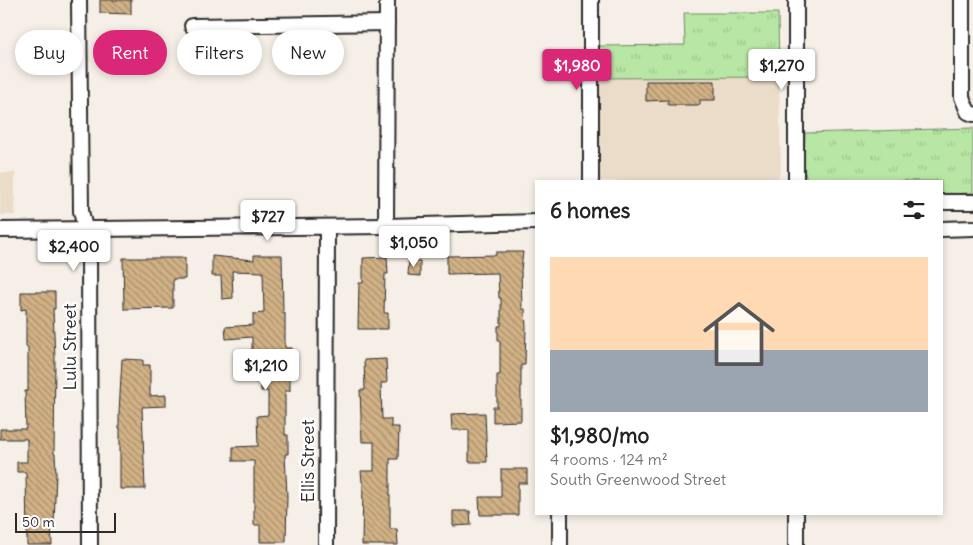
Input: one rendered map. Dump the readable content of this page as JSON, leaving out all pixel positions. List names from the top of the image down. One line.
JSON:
{"streets":{"street":["Lulu Street","Ellis Street"]},"scale_bar":"50 m","page":{"chip":["Buy","Rent","Filters","New"],"price":["$1,980","$1,270","$727","$1,050","$2,400","$1,210"],"heading":"6 homes","list":[{"name":"$1,980/mo","note":"4 rooms · 124 m² · South Greenwood Street"}],"scale":"50 m"}}
